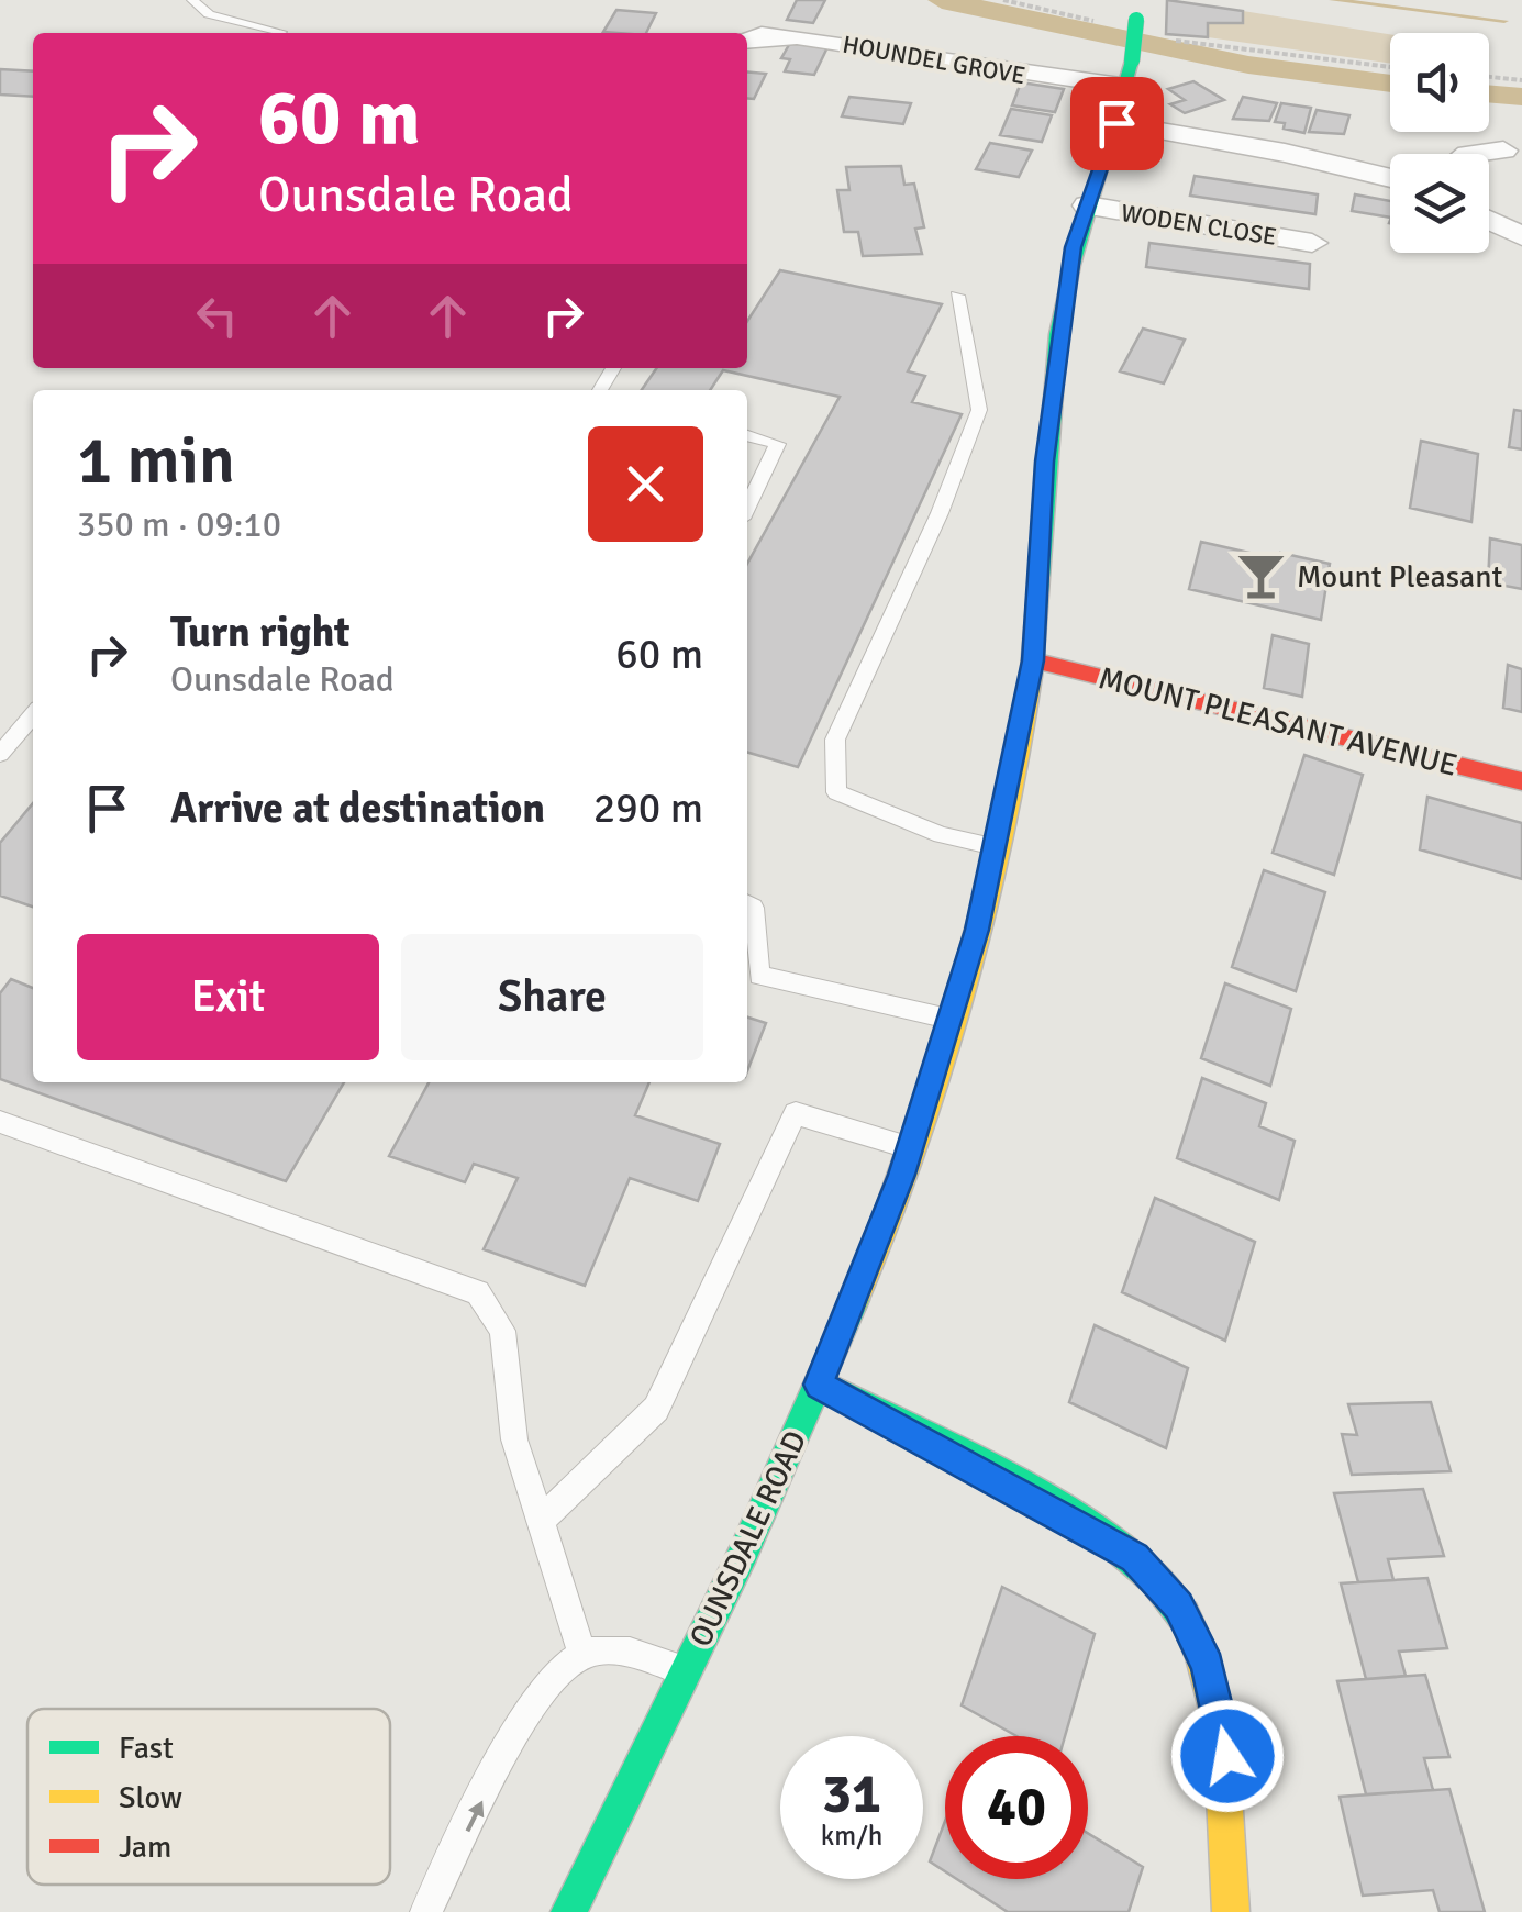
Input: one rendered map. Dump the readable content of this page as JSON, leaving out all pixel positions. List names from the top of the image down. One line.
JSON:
{"streets":{"street":["HOUNDEL GROVE","WODEN CLOSE","MOUNT PLEASANT AVENUE","OUNSDALE ROAD"]},"crossings":[["HOUNDEL GROVE","OUNSDALE ROAD"],["WODEN CLOSE","OUNSDALE ROAD"],["MOUNT PLEASANT AVENUE","OUNSDALE ROAD"]],"places":{"bar":["Mount Pleasant"]},"legend":["Fast","Slow","Jam"],"page":{"turn":["60 m","Ounsdale Road"],"heading":["1 min","350 m · 09:10"],"list":[{"name":"Turn right","note":"Ounsdale Road","value":"60 m"},{"name":"Arrive at destination","value":"290 m"}],"buttons":["Exit","Share"],"speed":"31 km/h","limit":"40"}}
